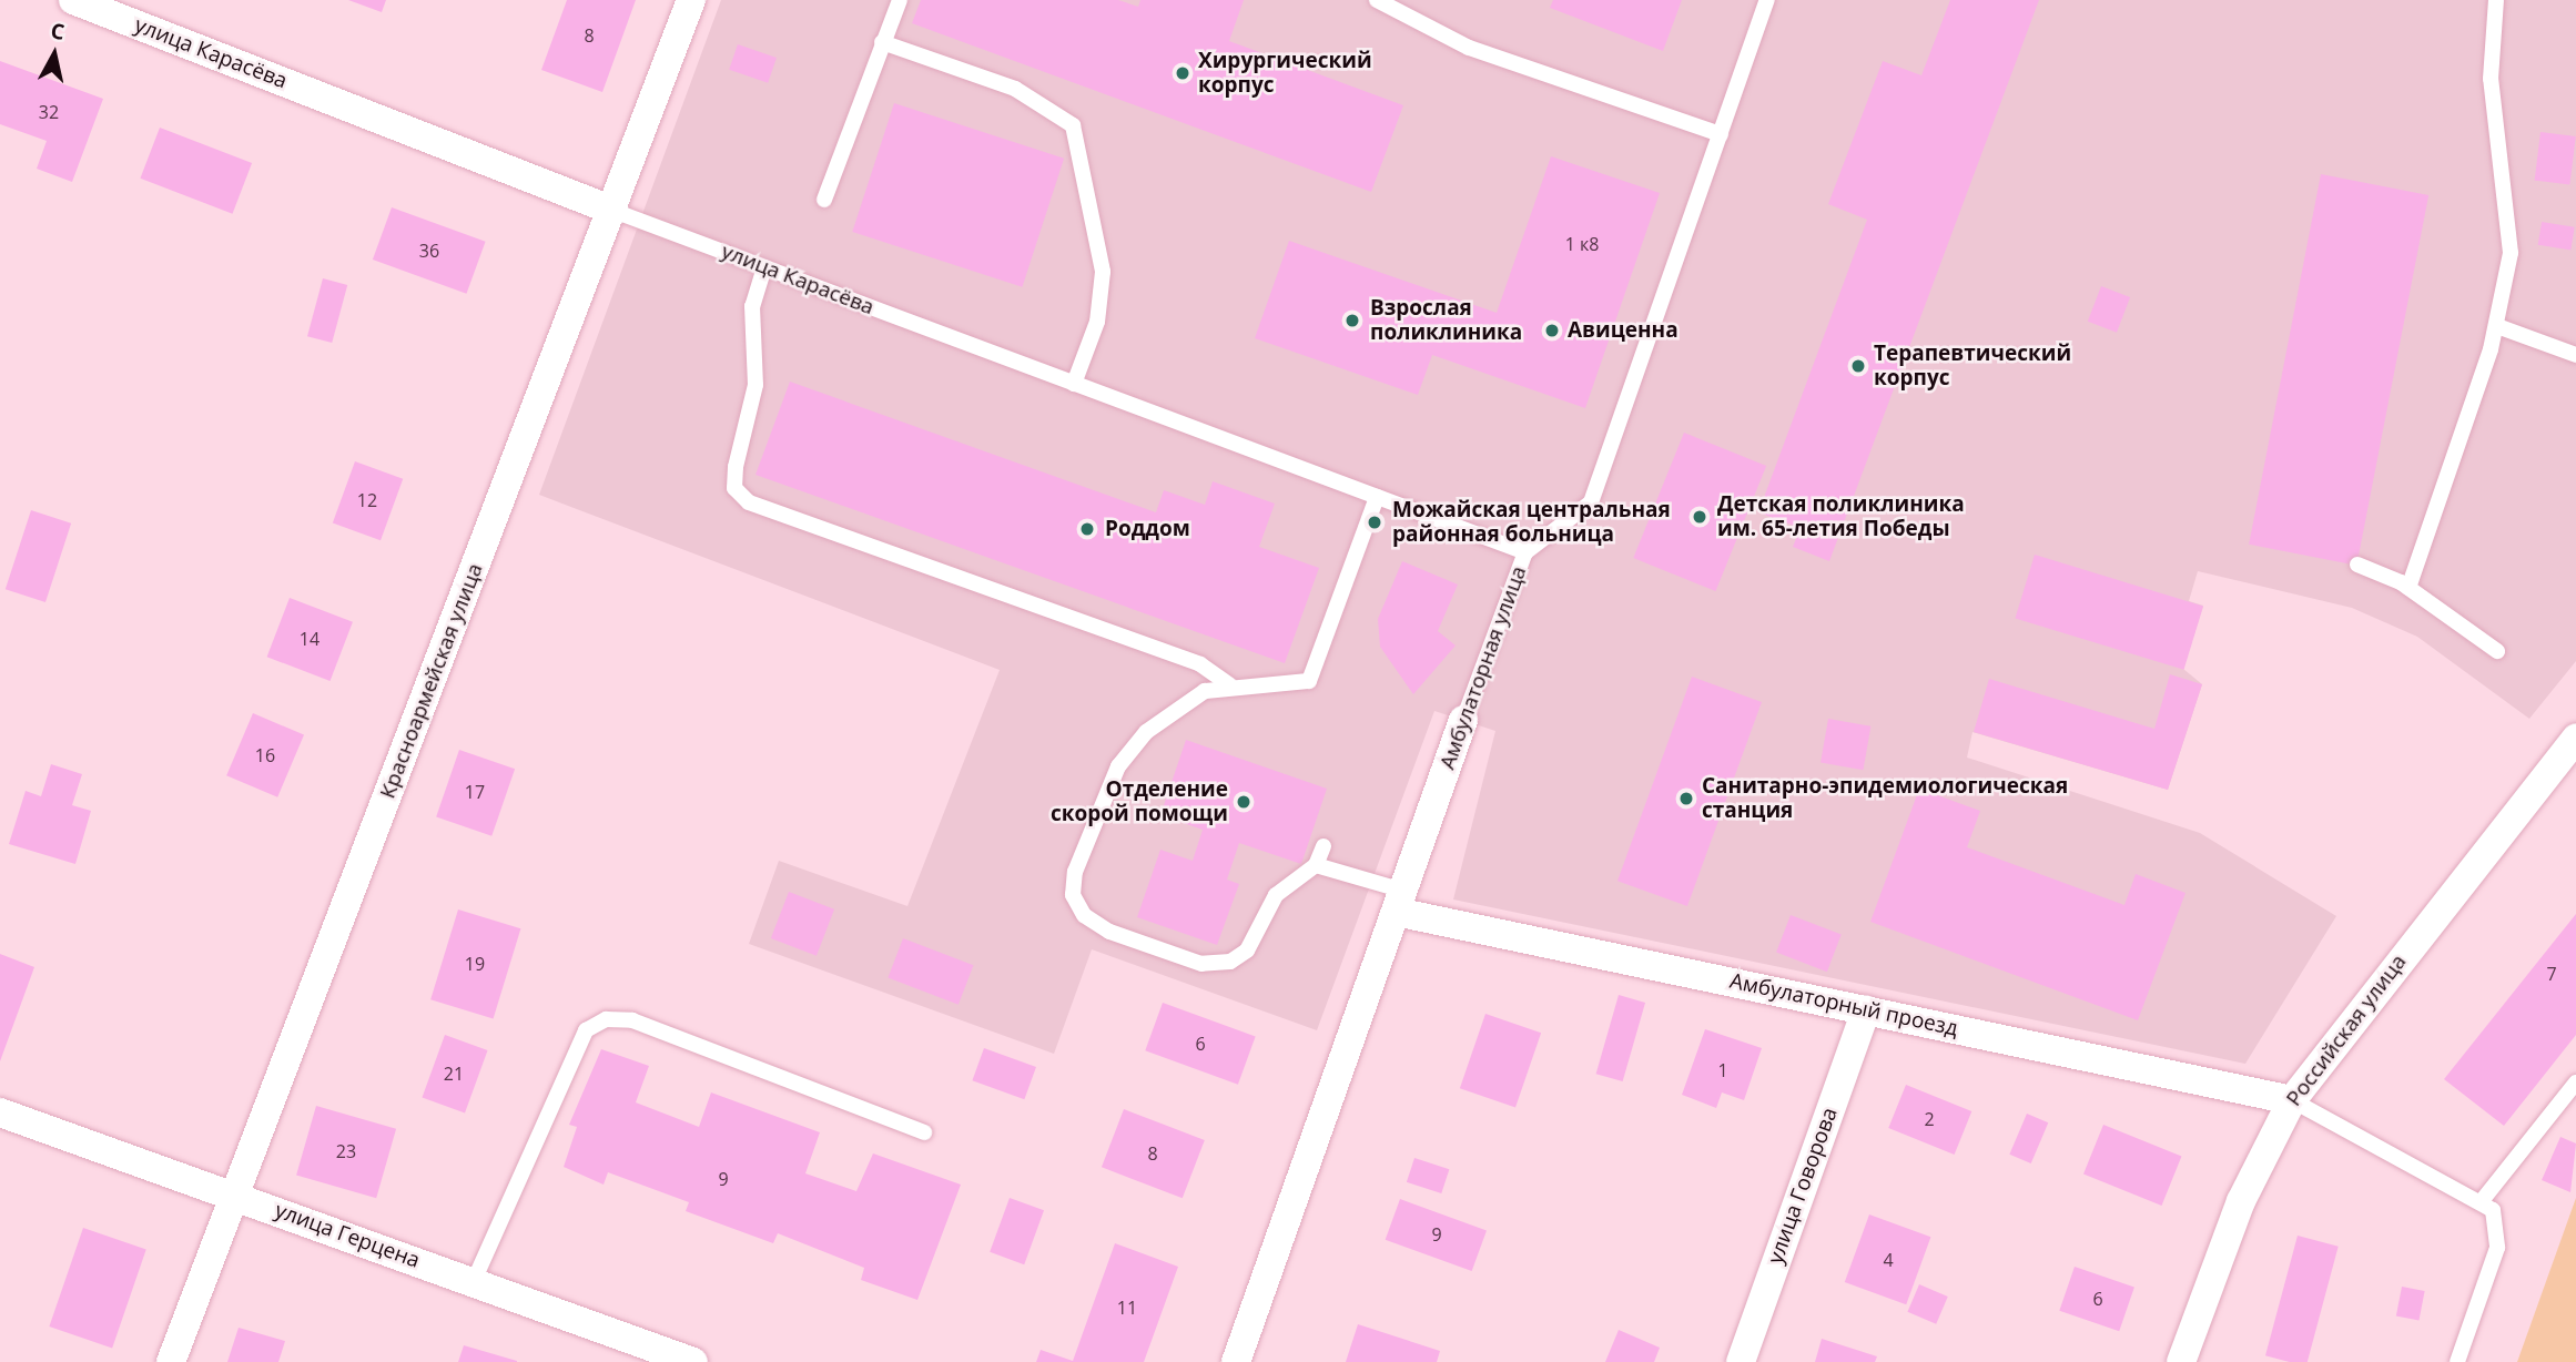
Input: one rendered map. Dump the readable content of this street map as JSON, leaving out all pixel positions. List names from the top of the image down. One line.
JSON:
{"streets":{"street":["улица Карасёва","Амбулаторная улица","Красноармейская улица","Амбулаторный проезд","Российская улица","улица Говорова","улица Герцена"]},"crossings":[["улица Карасёва","Амбулаторная улица"],["улица Карасёва","Красноармейская улица"],["Амбулаторная улица","Амбулаторный проезд"],["Красноармейская улица","улица Герцена"],["Амбулаторный проезд","Российская улица"],["Амбулаторный проезд","улица Говорова"]],"places":["Хирургический корпус","Взрослая поликлиника","Авиценна","Терапевтический корпус","Детская поликлиника им. 65-летия Победы","Можайская центральная районная больница","Роддом","Санитарно-эпидемиологическая станция","Отделение скорой помощи"],"house_numbers":["8","32","1 к8","36","12","14","16","17","19","7","6","1","21","2","23","8","9","9","4","6","11"],"north":"top"}
